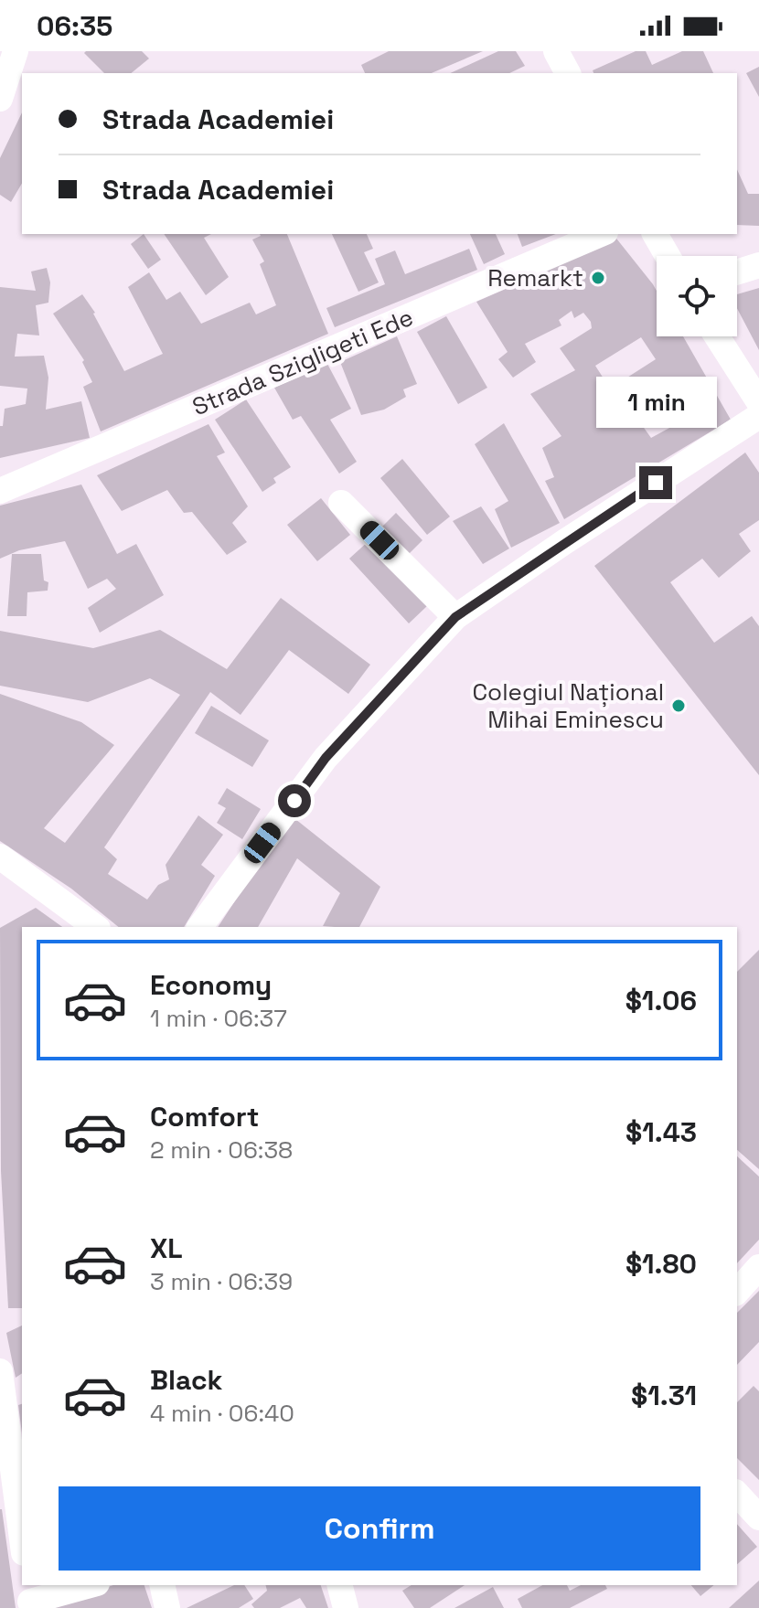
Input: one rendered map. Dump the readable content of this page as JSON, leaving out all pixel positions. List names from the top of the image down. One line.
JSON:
{"streets":{"street":["Strada Szigligeti Ede"]},"places":["Remarkt","Colegiul Național Mihai Eminescu"],"page":{"status":"06:35","banner":["Strada Academiei","Strada Academiei"],"bubble":"1 min","list":[{"name":"Economy","note":"1 min · 06:37","value":"$1.06"},{"name":"Comfort","note":"2 min · 06:38","value":"$1.43"},{"name":"XL","note":"3 min · 06:39","value":"$1.80"},{"name":"Black","note":"4 min · 06:40","value":"$1.31"}],"buttons":"Confirm"}}
